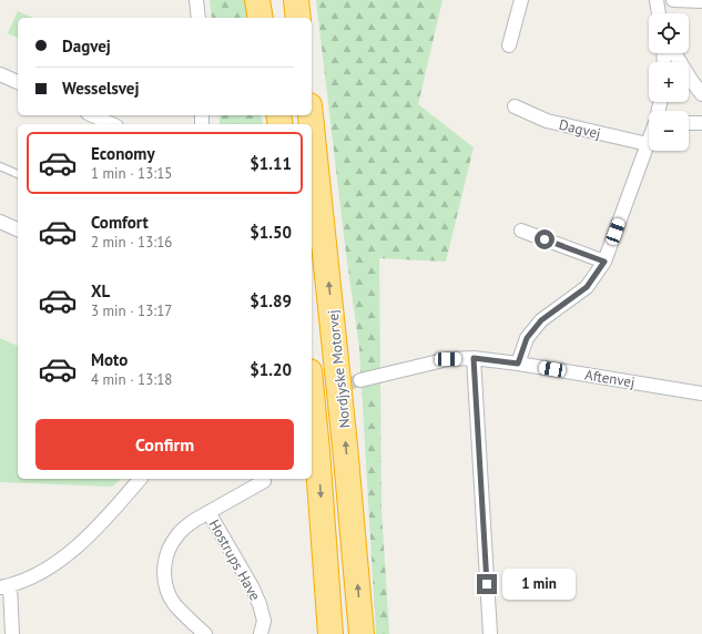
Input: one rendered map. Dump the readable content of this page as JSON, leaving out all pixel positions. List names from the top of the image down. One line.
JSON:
{"streets":{"highway":["Nordjyske Motorvej"],"street":["Dagvej","Aftenvej","Hostrups Have"]},"page":{"map_buttons":["+","−"],"banner":["Dagvej","Wesselsvej"],"list":[{"name":"Economy","note":"1 min · 13:15","value":"$1.11"},{"name":"Comfort","note":"2 min · 13:16","value":"$1.50"},{"name":"XL","note":"3 min · 13:17","value":"$1.89"},{"name":"Moto","note":"4 min · 13:18","value":"$1.20"}],"buttons":"Confirm","bubble":"1 min"}}
